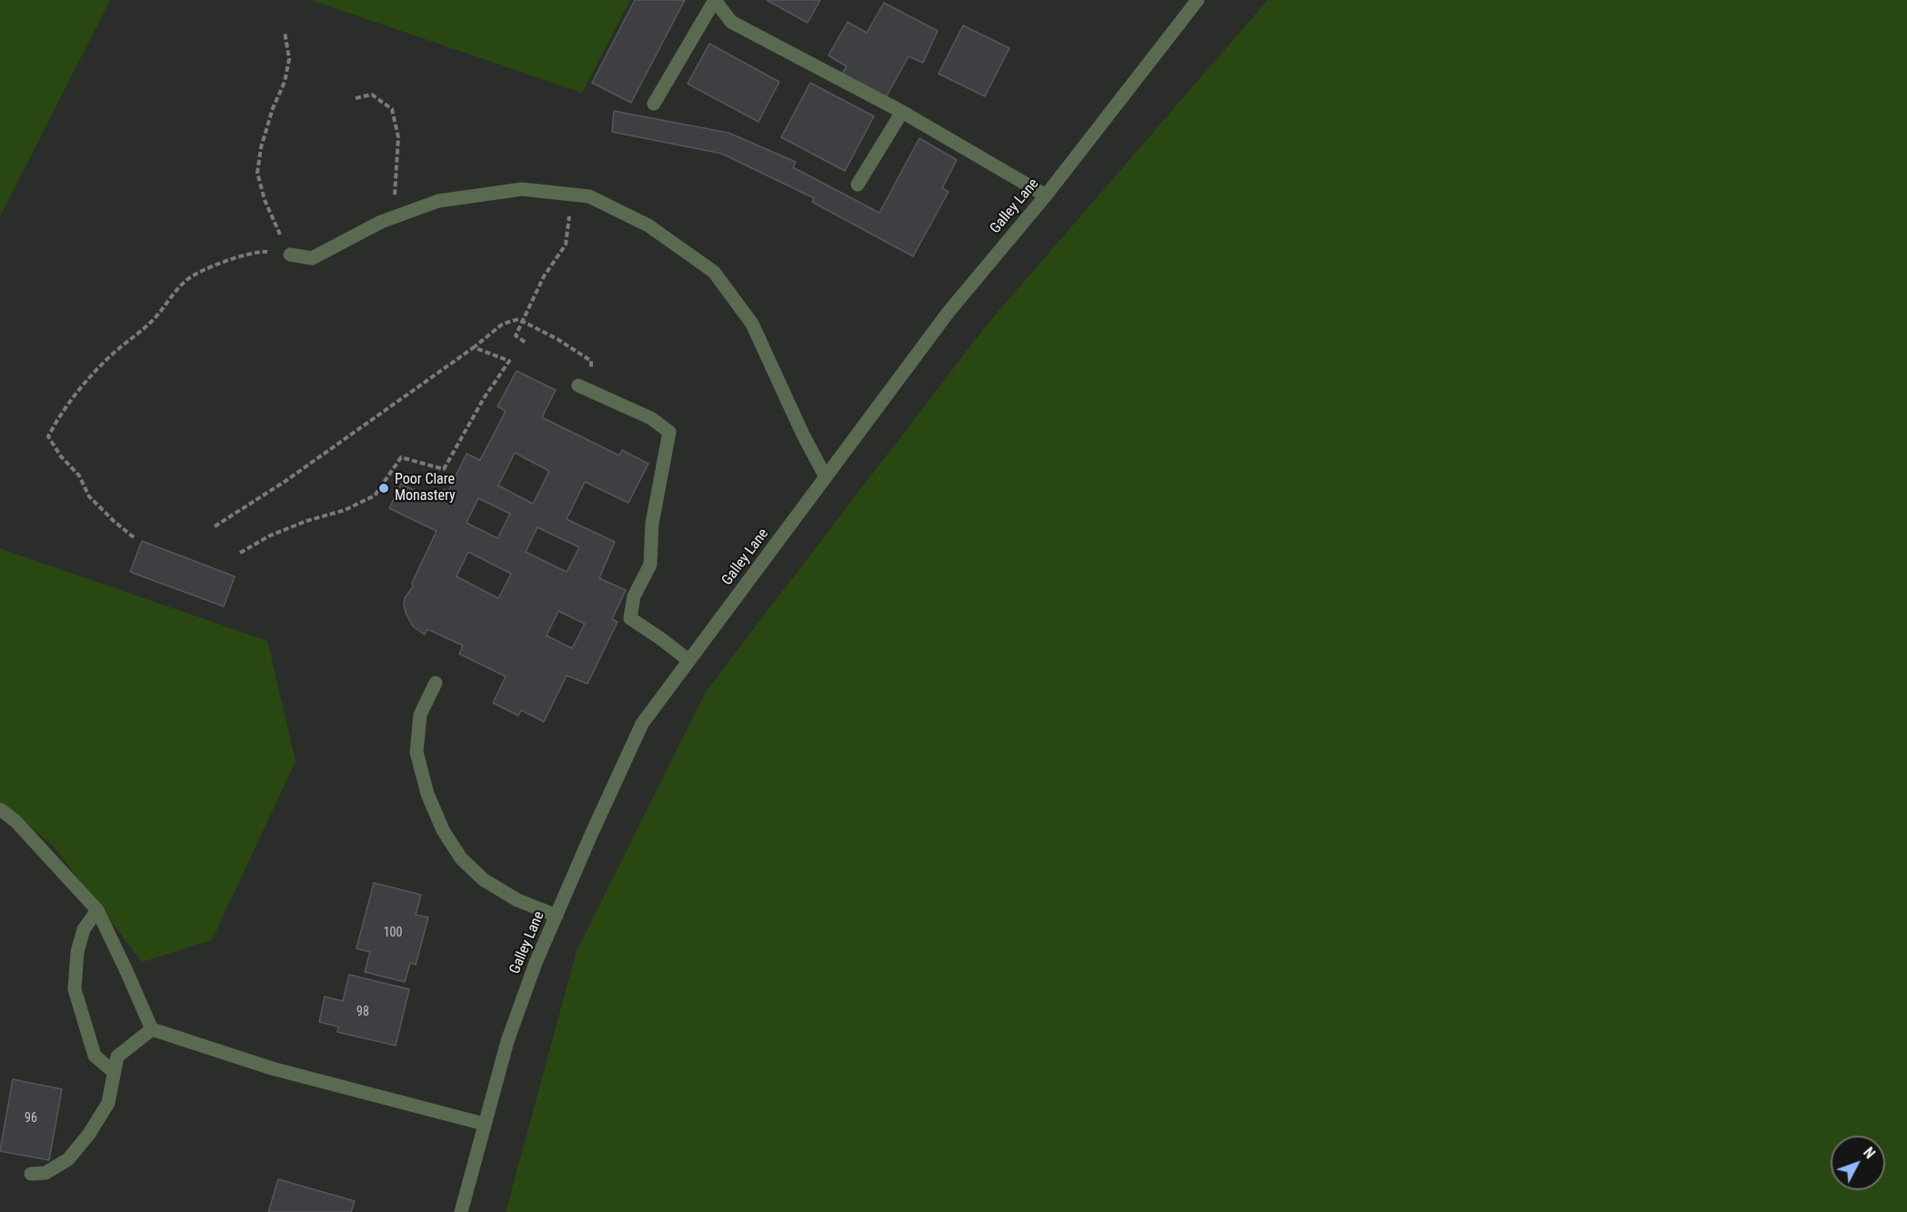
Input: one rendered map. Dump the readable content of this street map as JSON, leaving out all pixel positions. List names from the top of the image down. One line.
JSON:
{"streets":{"street":["Galley Lane"]},"places":["Poor Clare Monastery"],"house_numbers":["100","98","96"],"north":"top right"}
